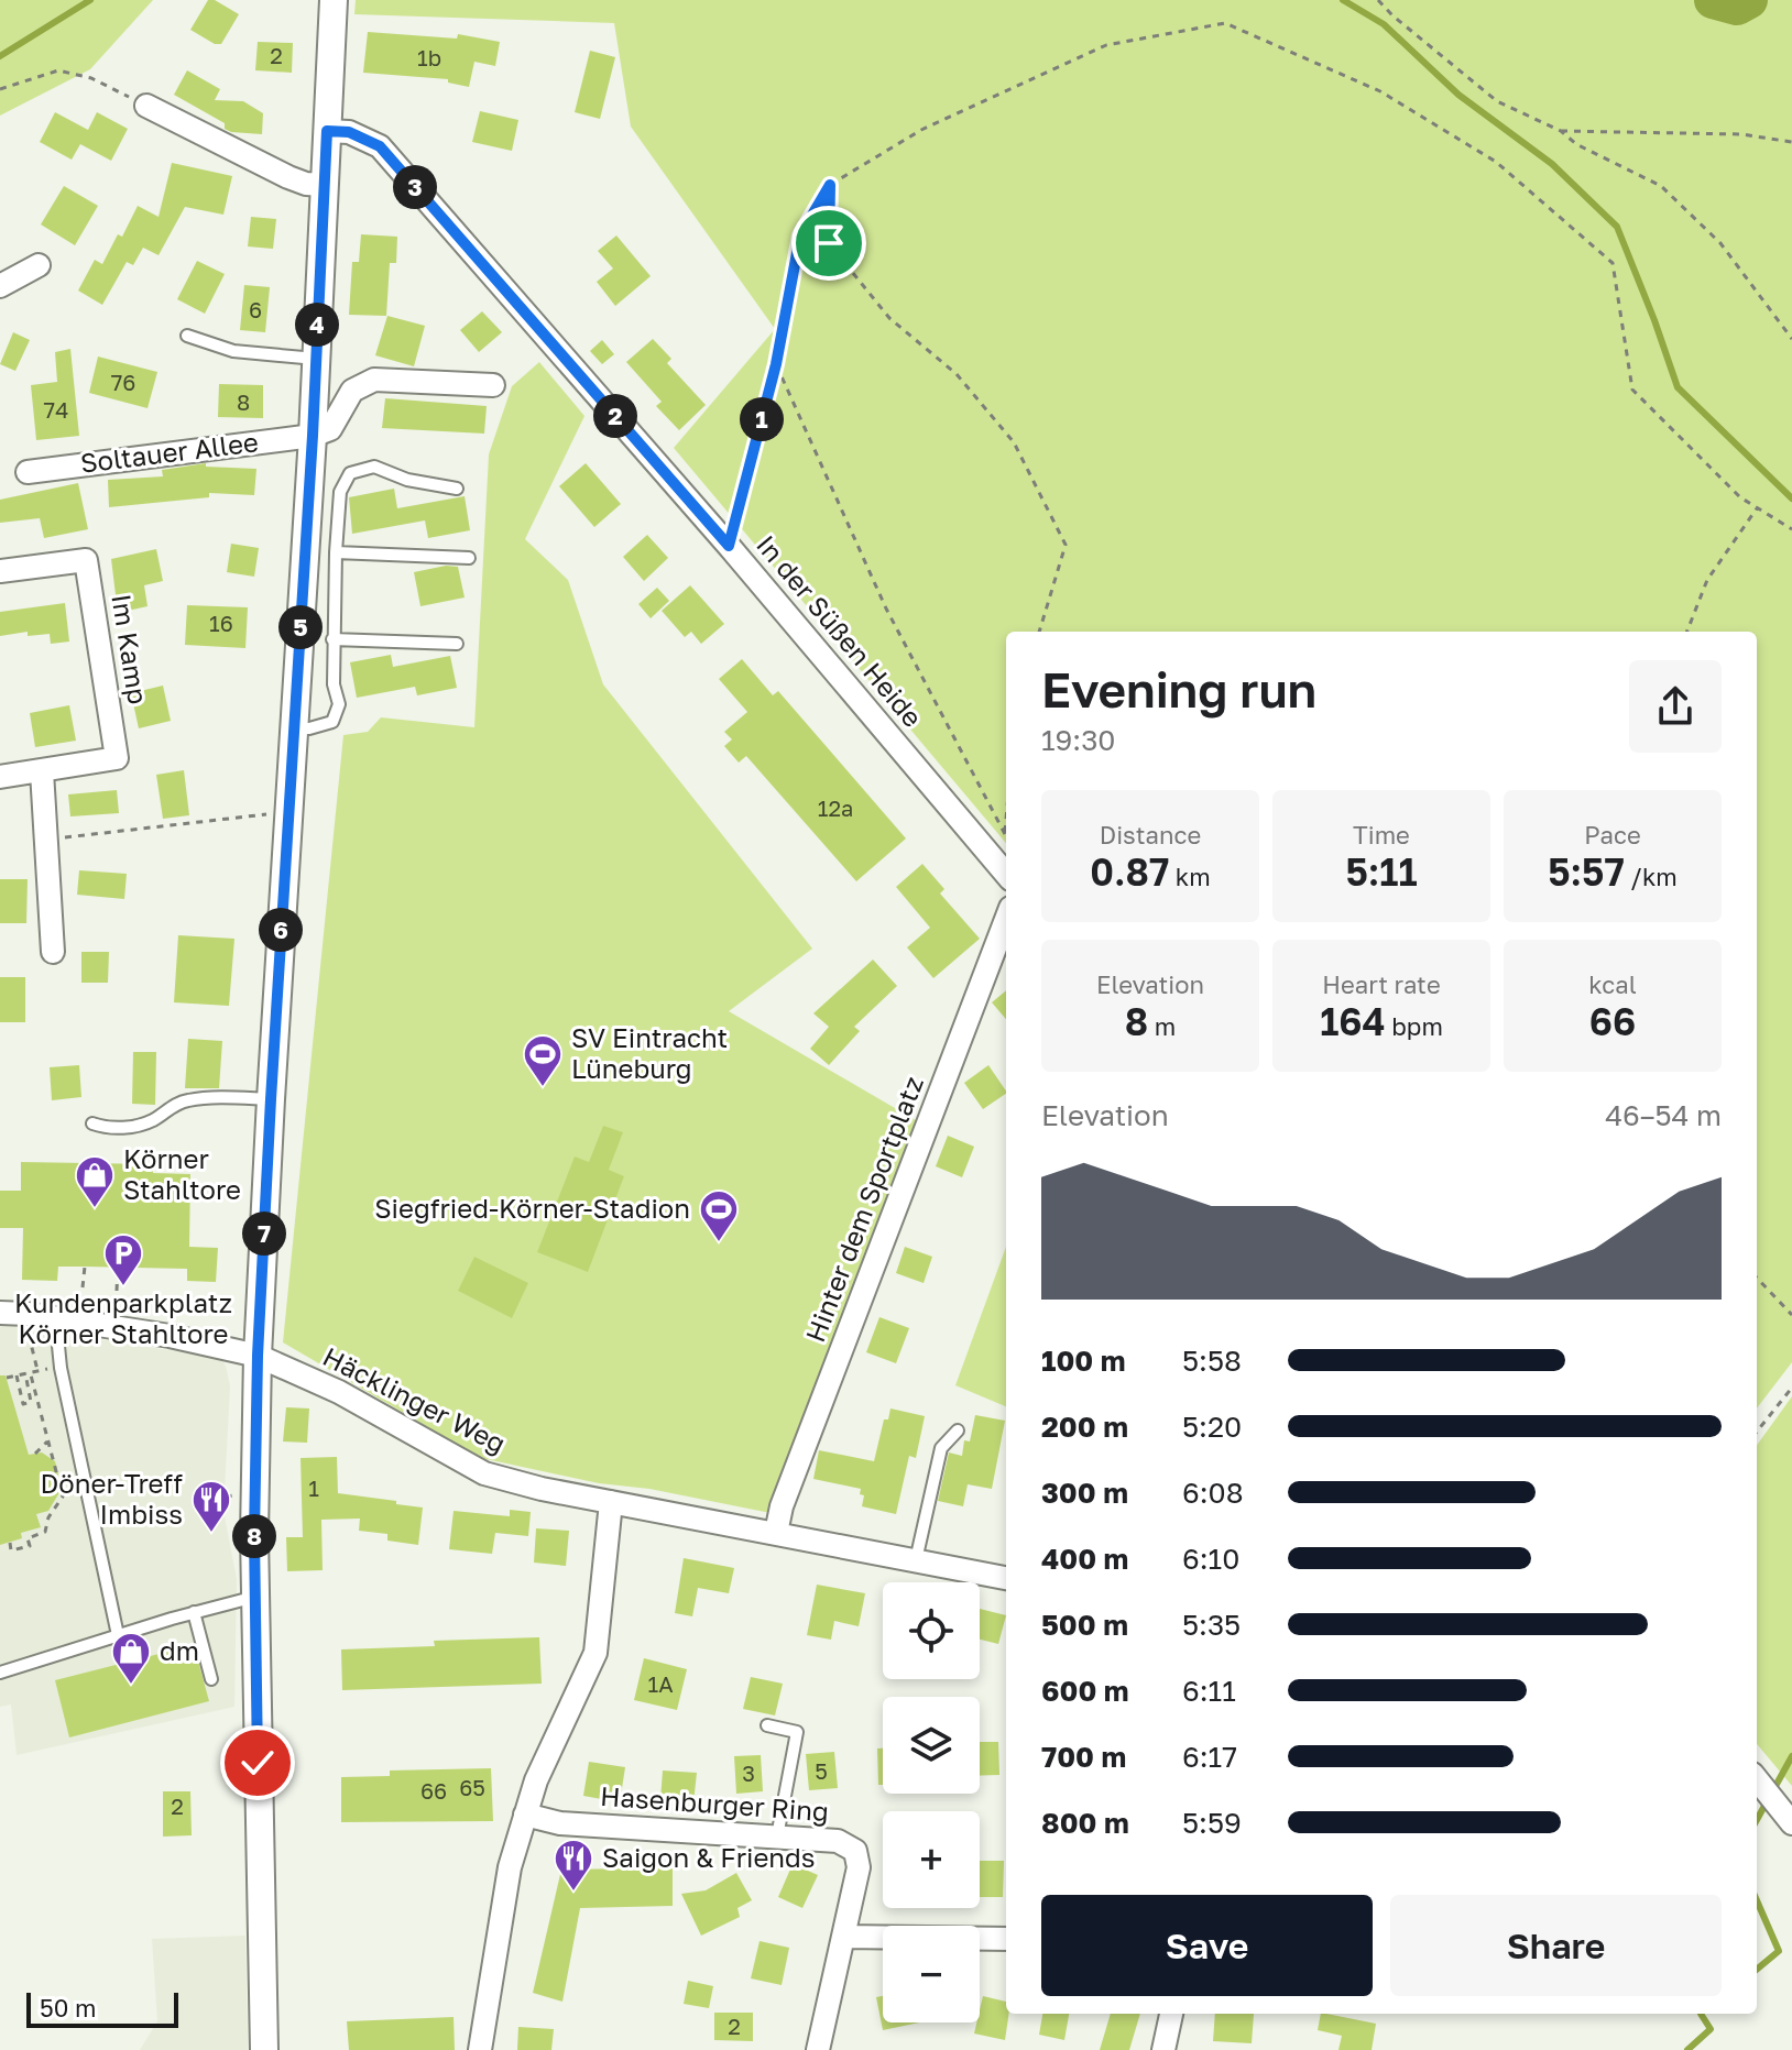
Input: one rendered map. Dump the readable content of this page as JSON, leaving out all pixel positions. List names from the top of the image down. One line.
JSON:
{"streets":{"street":["Soltauer Allee","In der Süßen Heide","Im Kamp","Hinter dem Sportplatz","Häcklinger Weg","Hasenburger Ring"]},"crossings":[["Hinter dem Sportplatz","Häcklinger Weg"]],"places":{"sports":["SV Eintracht Lüneburg","Siegfried-Körner-Stadion"],"shop":["Körner Stahltore","dm"],"parking":["Kundenparkplatz Körner Stahltore"],"restaurant":["Döner-Treff Imbiss","Saigon & Friends"]},"house_numbers":["2","1b","6","76","8","74","16","12a","1","1A","5","3","65","66","2","2"],"scale_bar":"50 m","page":{"pins":["3","4","2","1","5","6","7","8"],"heading":["Evening run","19:30"],"stats":[["Distance","0.87 km"],["Time","5:11"],["Pace","5:57 /km"],["Elevation","8 m"],["Heart rate","164 bpm"],["kcal","66"]],"chart":["Elevation","46–54 m"],"list":[{"name":"100 m","note":"5:58"},{"name":"200 m","note":"5:20"},{"name":"300 m","note":"6:08"},{"name":"400 m","note":"6:10"},{"name":"500 m","note":"5:35"},{"name":"600 m","note":"6:11"},{"name":"700 m","note":"6:17"},{"name":"800 m","note":"5:59"}],"map_buttons":["+","−"],"buttons":["Save","Share"],"scale":"50 m"}}
